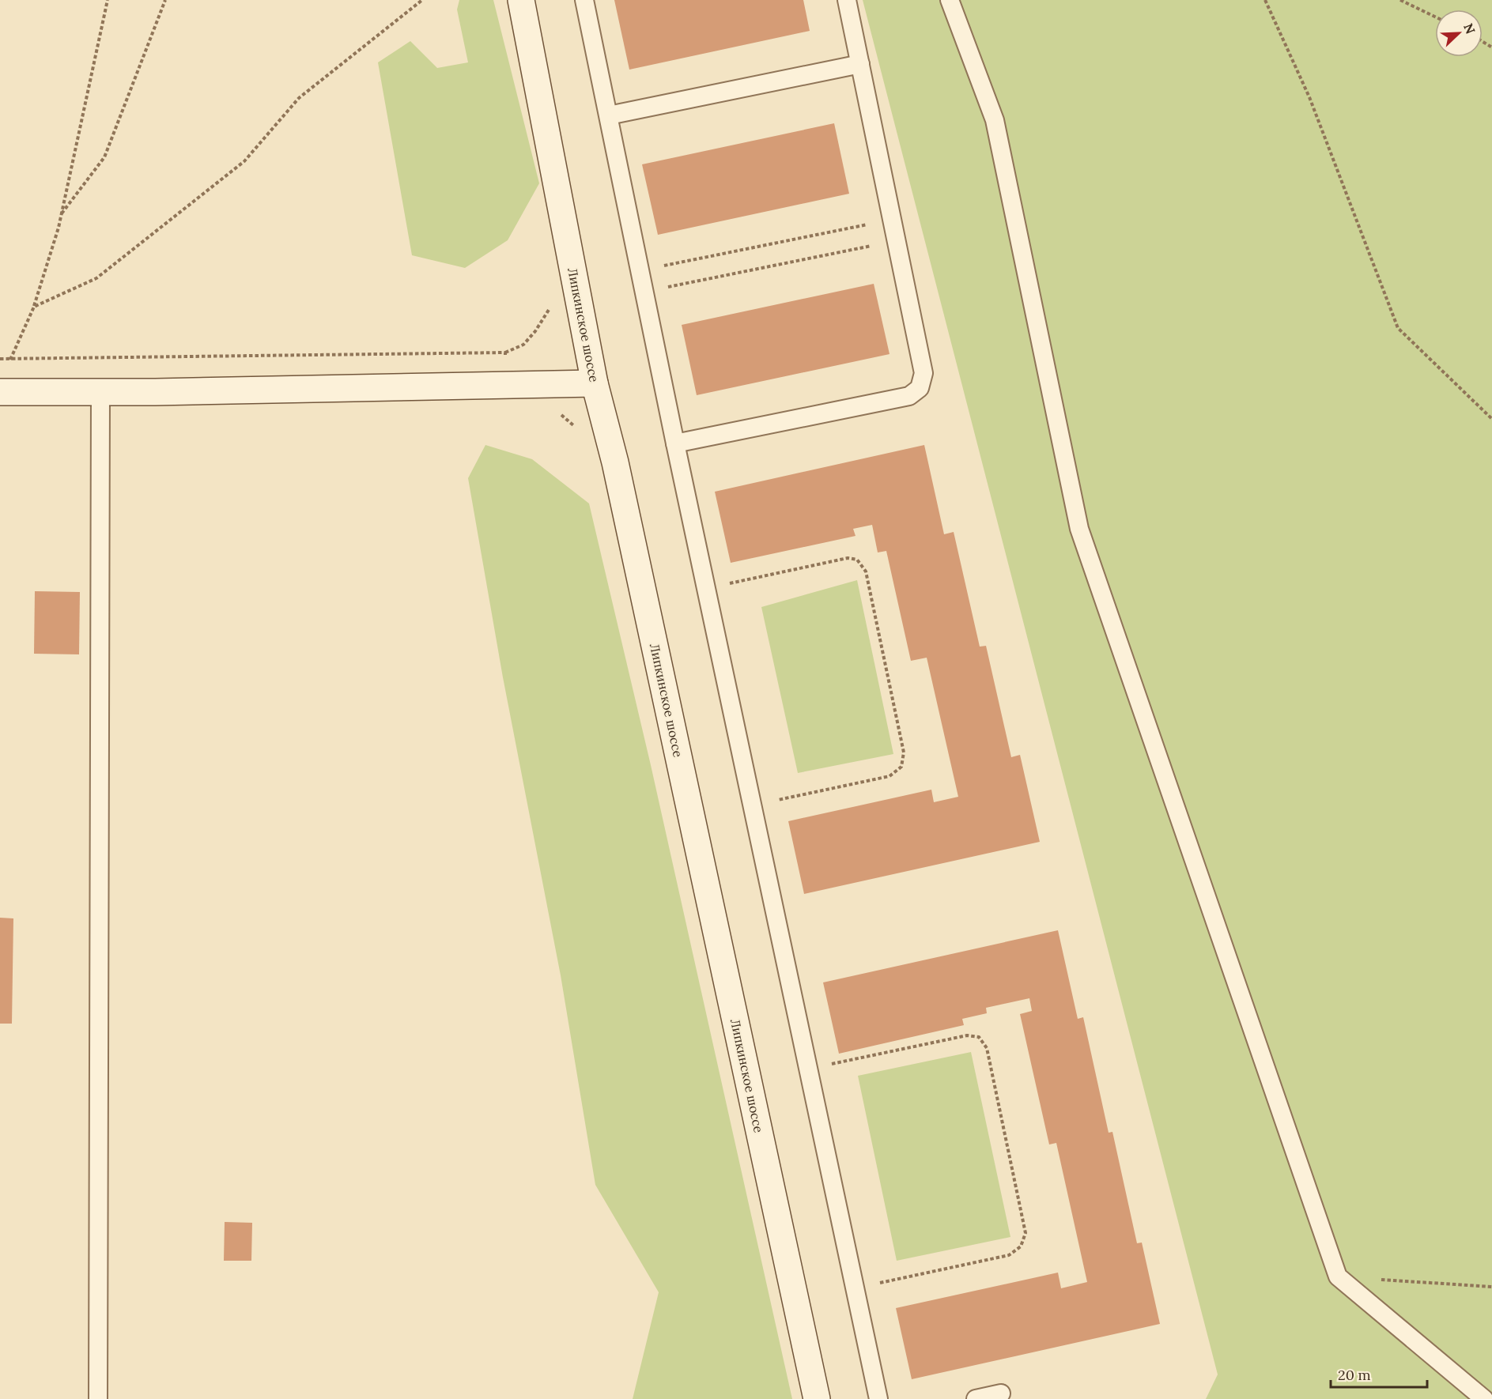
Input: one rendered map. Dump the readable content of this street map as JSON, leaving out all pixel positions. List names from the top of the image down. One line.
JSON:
{"streets":{"street":["Липкинское шоссе"]},"scale_bar":"20 m","north":"top right"}
